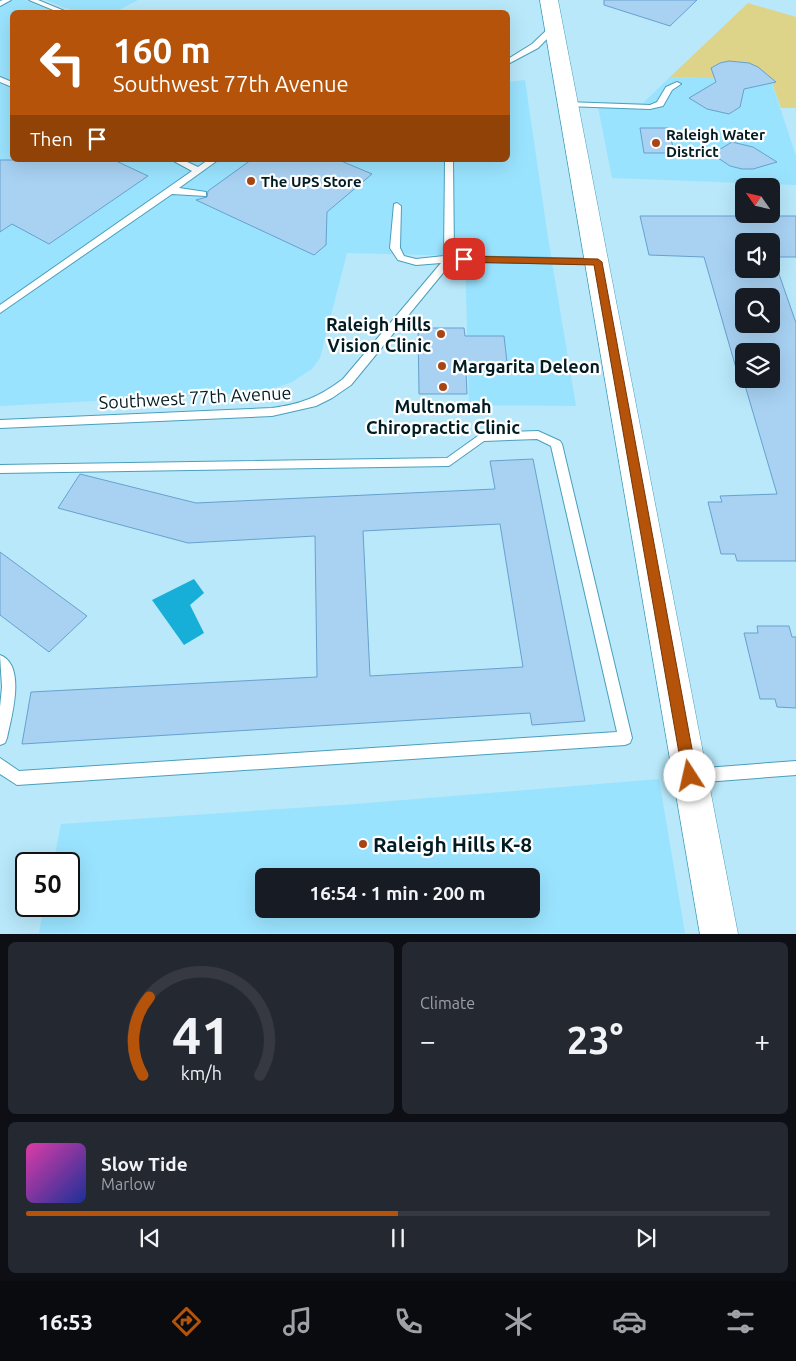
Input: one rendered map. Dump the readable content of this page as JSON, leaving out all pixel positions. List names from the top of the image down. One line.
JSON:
{"streets":{"lane":["Southwest 77th Avenue"]},"places":["Raleigh Water District","The UPS Store","Raleigh Hills Vision Clinic","Margarita Deleon","Multnomah Chiropractic Clinic","Raleigh Hills K-8"],"north":"top left","page":{"turn":["160 m","Southwest 77th Avenue"],"then":"Then","limit":"50","trip":"16:54 · 1 min · 200 m","tile":"Climate","heat":["−","23°","+"],"song":["Slow Tide","Marlow"],"tabs":"16:53","gauge":["41","km/h"]}}
